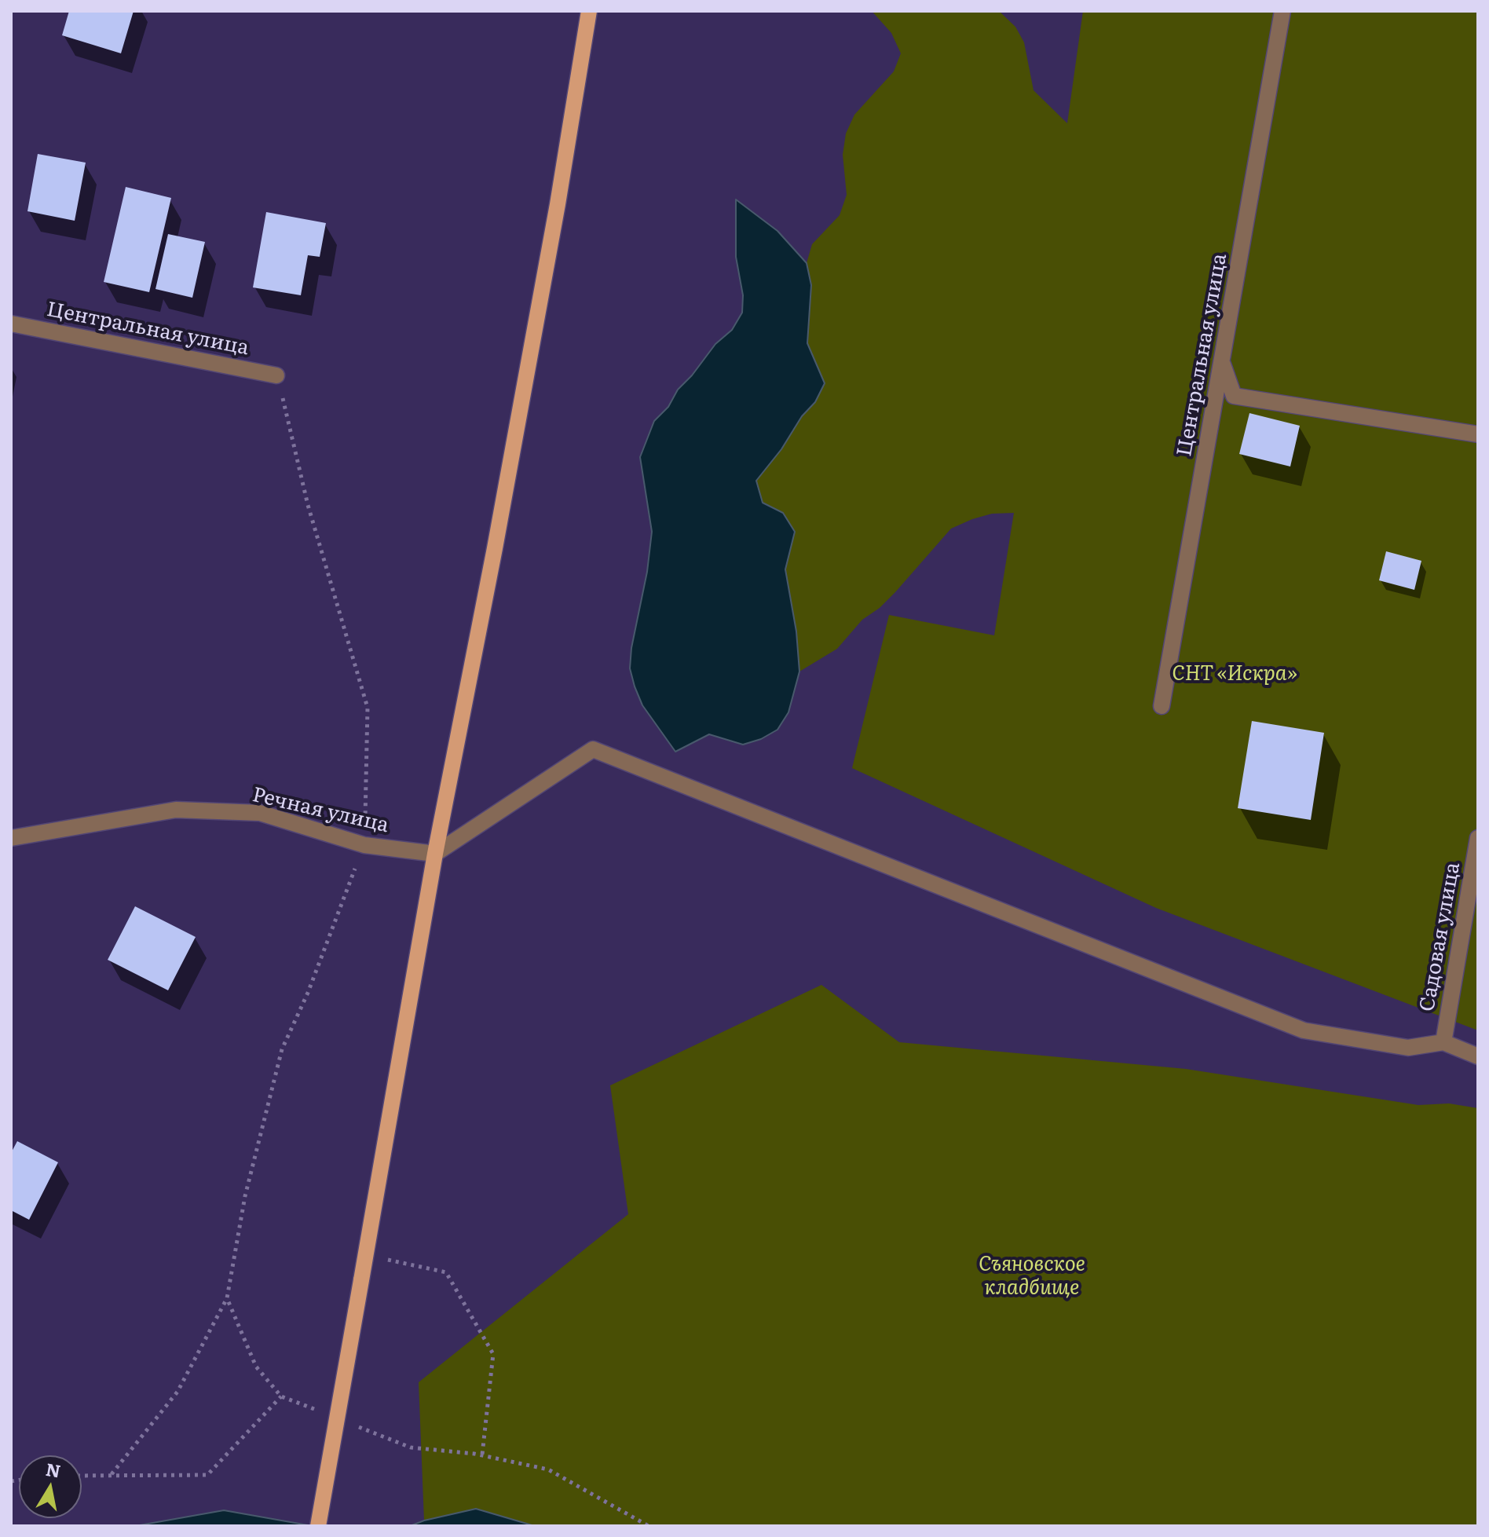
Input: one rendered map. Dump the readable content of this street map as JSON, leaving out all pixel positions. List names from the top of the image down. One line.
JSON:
{"streets":{"street":["Центральная улица","Речная улица","Садовая улица"]},"parks":["СНТ «Искра»","Съяновское кладбище"],"north":"top"}
